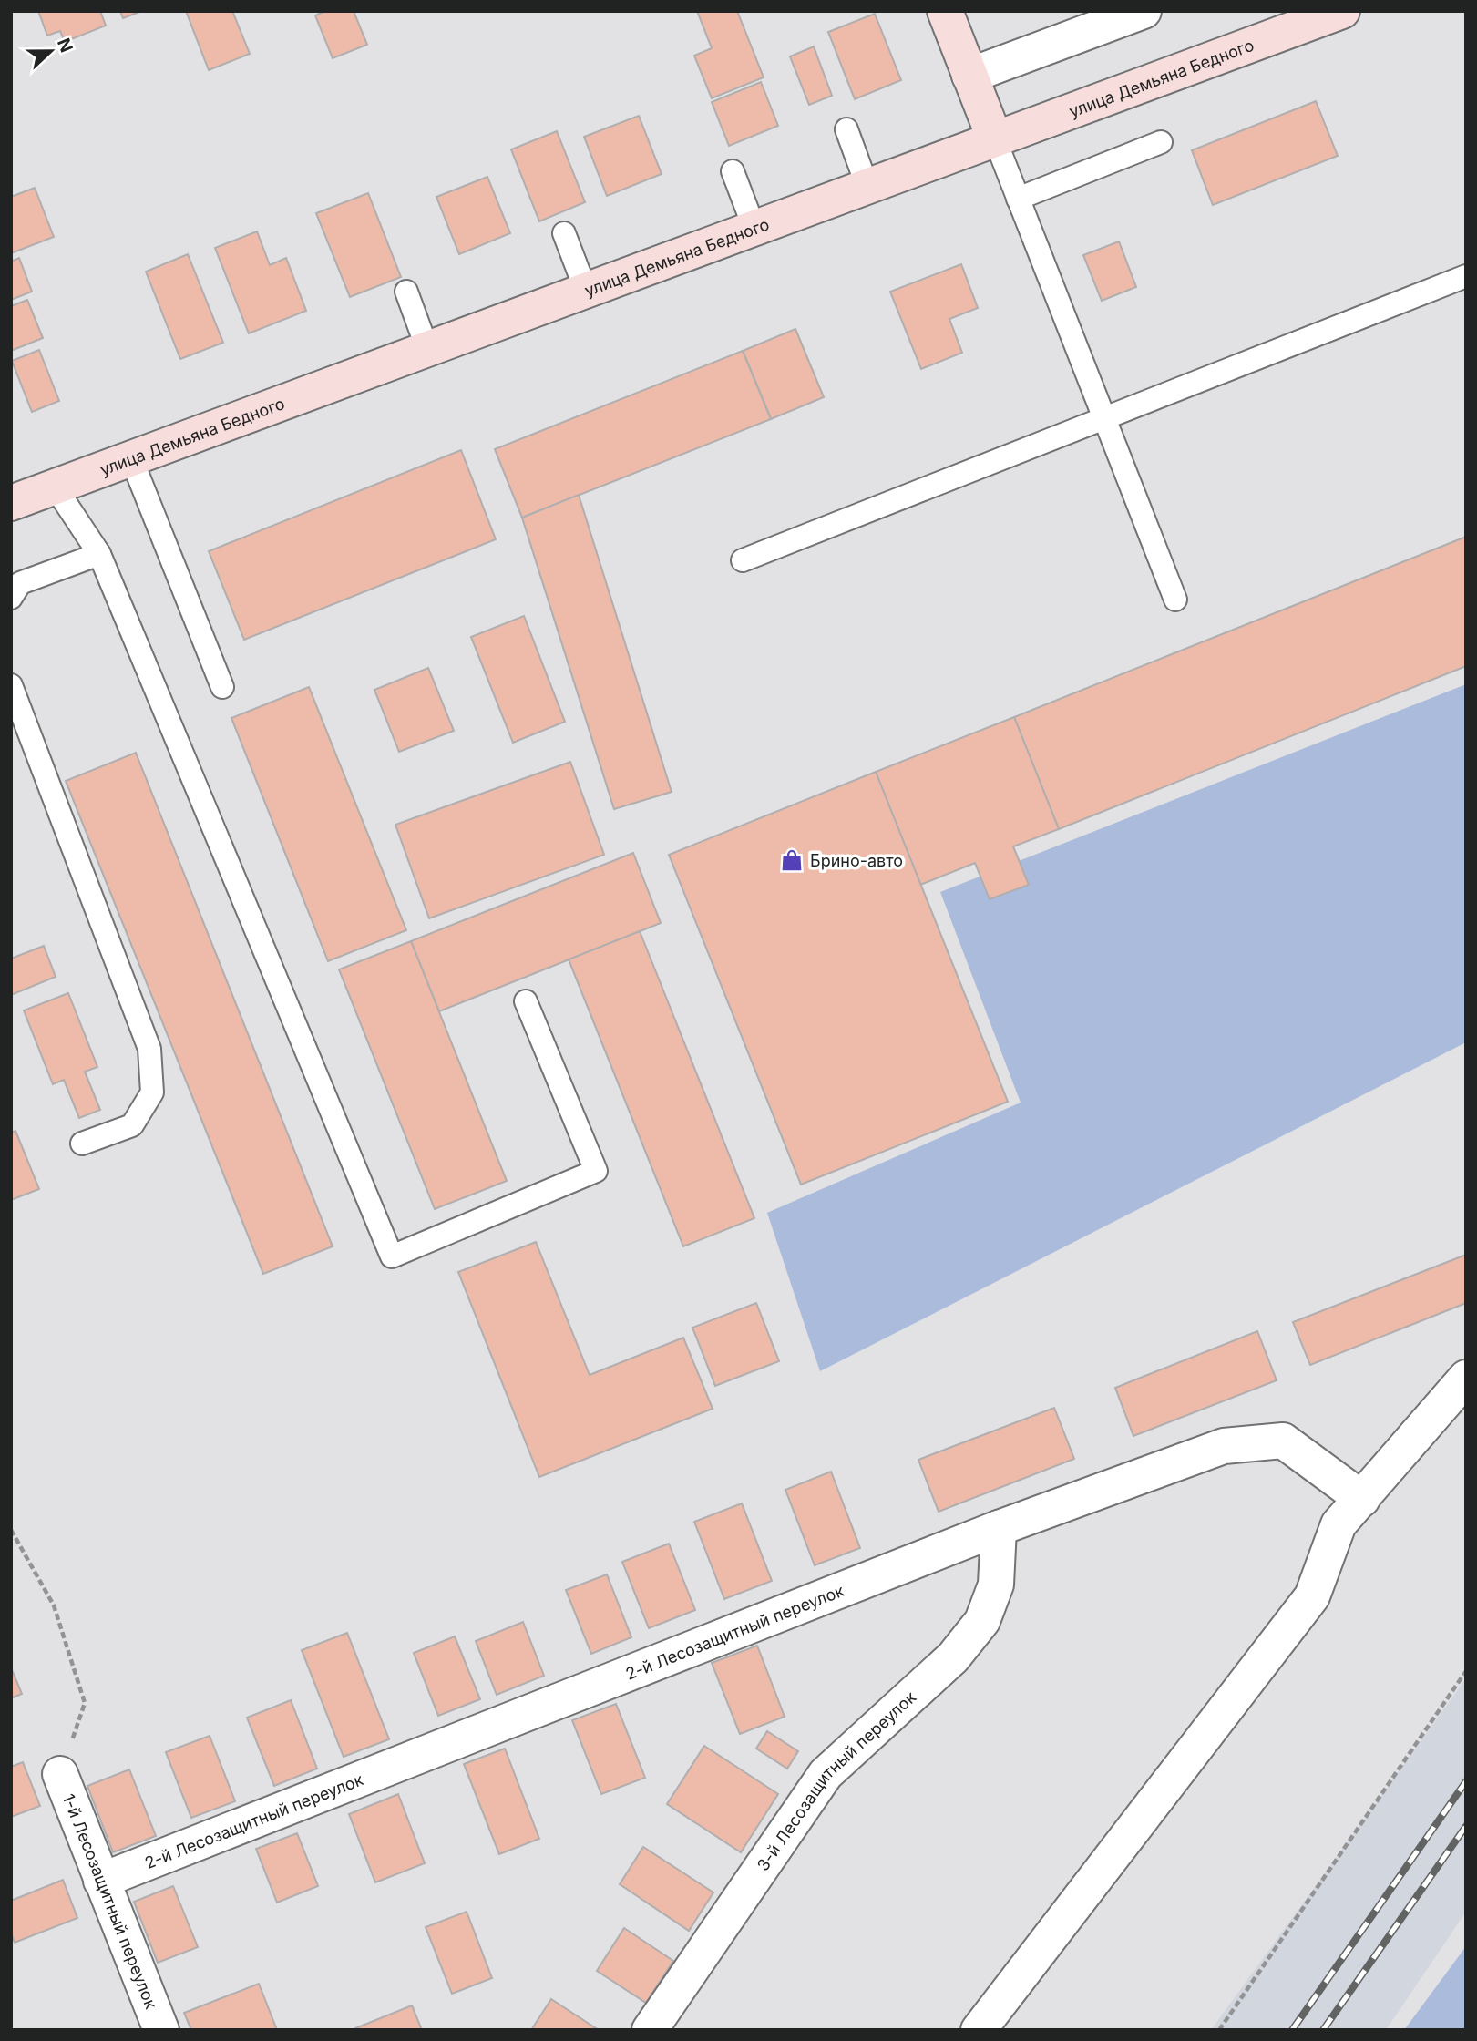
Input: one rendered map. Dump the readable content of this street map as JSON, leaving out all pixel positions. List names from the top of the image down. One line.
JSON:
{"streets":{"main road":["улица Демьяна Бедного"],"street":["2-й Лесозащитный переулок","3-й Лесозащитный переулок","1-й Лесозащитный переулок"]},"crossings":[["2-й Лесозащитный переулок","3-й Лесозащитный переулок"],["2-й Лесозащитный переулок","1-й Лесозащитный переулок"]],"places":{"shop":["Брино-авто"]},"north":"right"}
